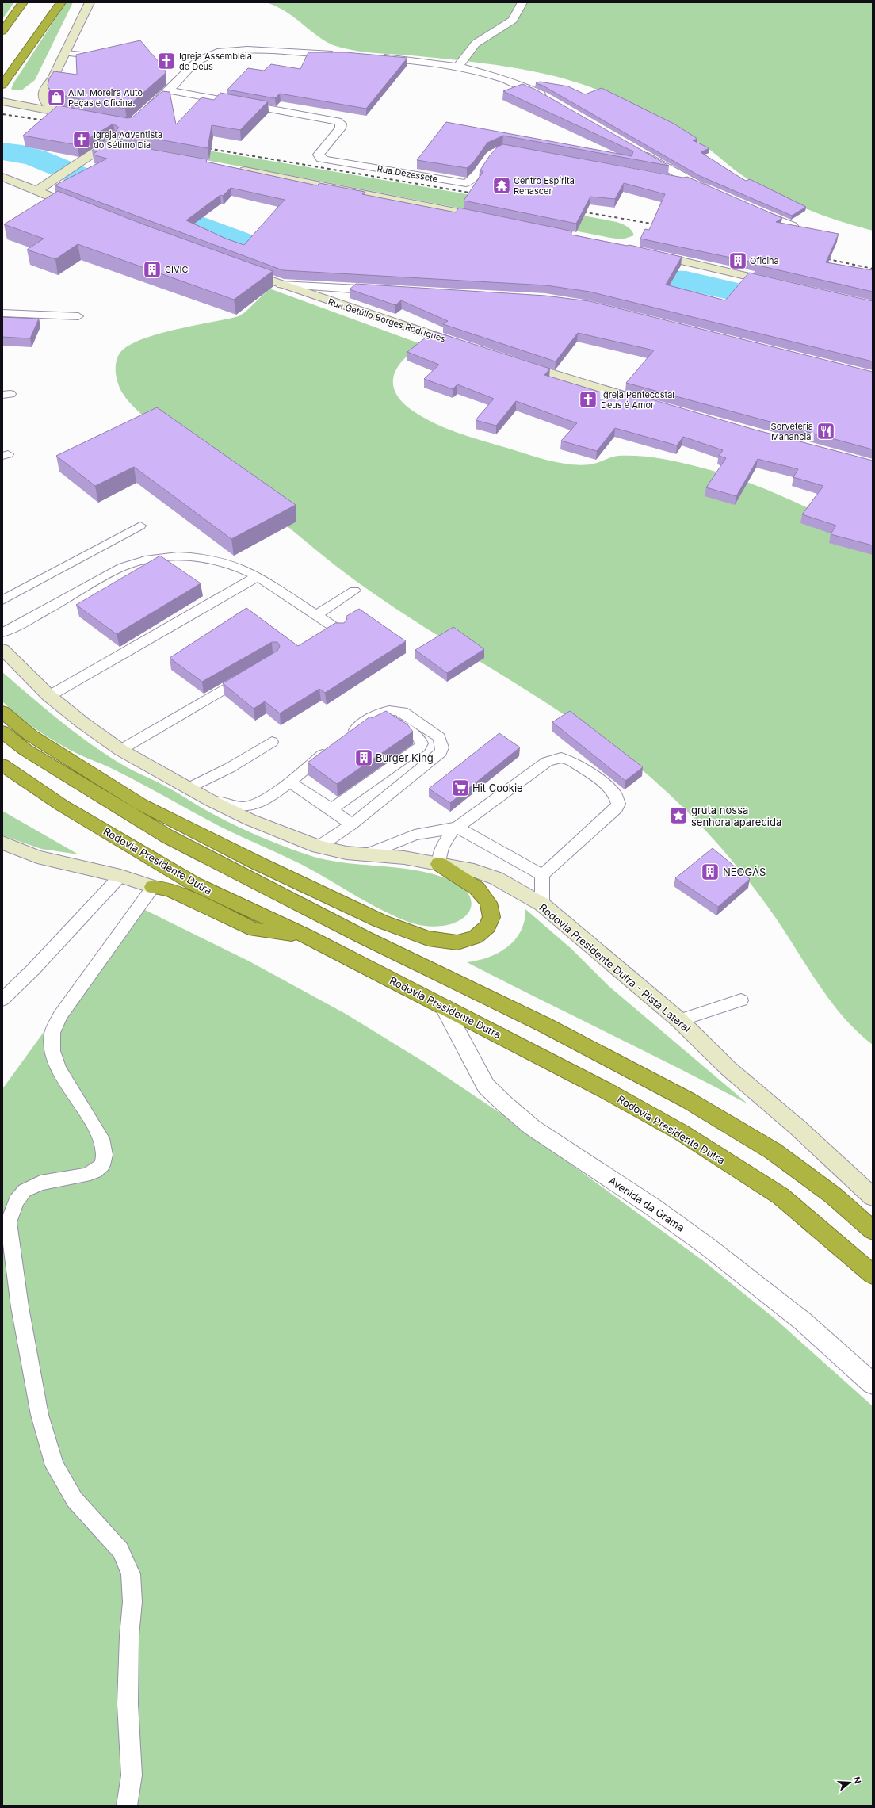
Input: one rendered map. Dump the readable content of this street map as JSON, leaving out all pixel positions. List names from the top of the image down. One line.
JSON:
{"streets":{"highway":["Rodovia Presidente Dutra"],"main road":["Rua Getúlio Borges Rodrigues","Rodovia Presidente Dutra - Pista Lateral"],"street":["Rua Dezessete","Avenida da Grama"]},"crossings":[["Rodovia Presidente Dutra","Avenida da Grama"]],"places":{"church":["Igreja Assembléia de Deus","Igreja Adventista do Sétimo Dia","Igreja Pentecostal Deus é Amor"],"shop":["A.M. Moreira Auto Peças e Oficina."],"temple":["Centro Espírita Renascer"],"building":["Oficina","CIVIC","Burger King","NEOGÁS"],"restaurant":["Sorveteria Manancial"],"supermarket":["Hit Cookie"],"place":["gruta nossa senhora aparecida"]},"north":"right"}
